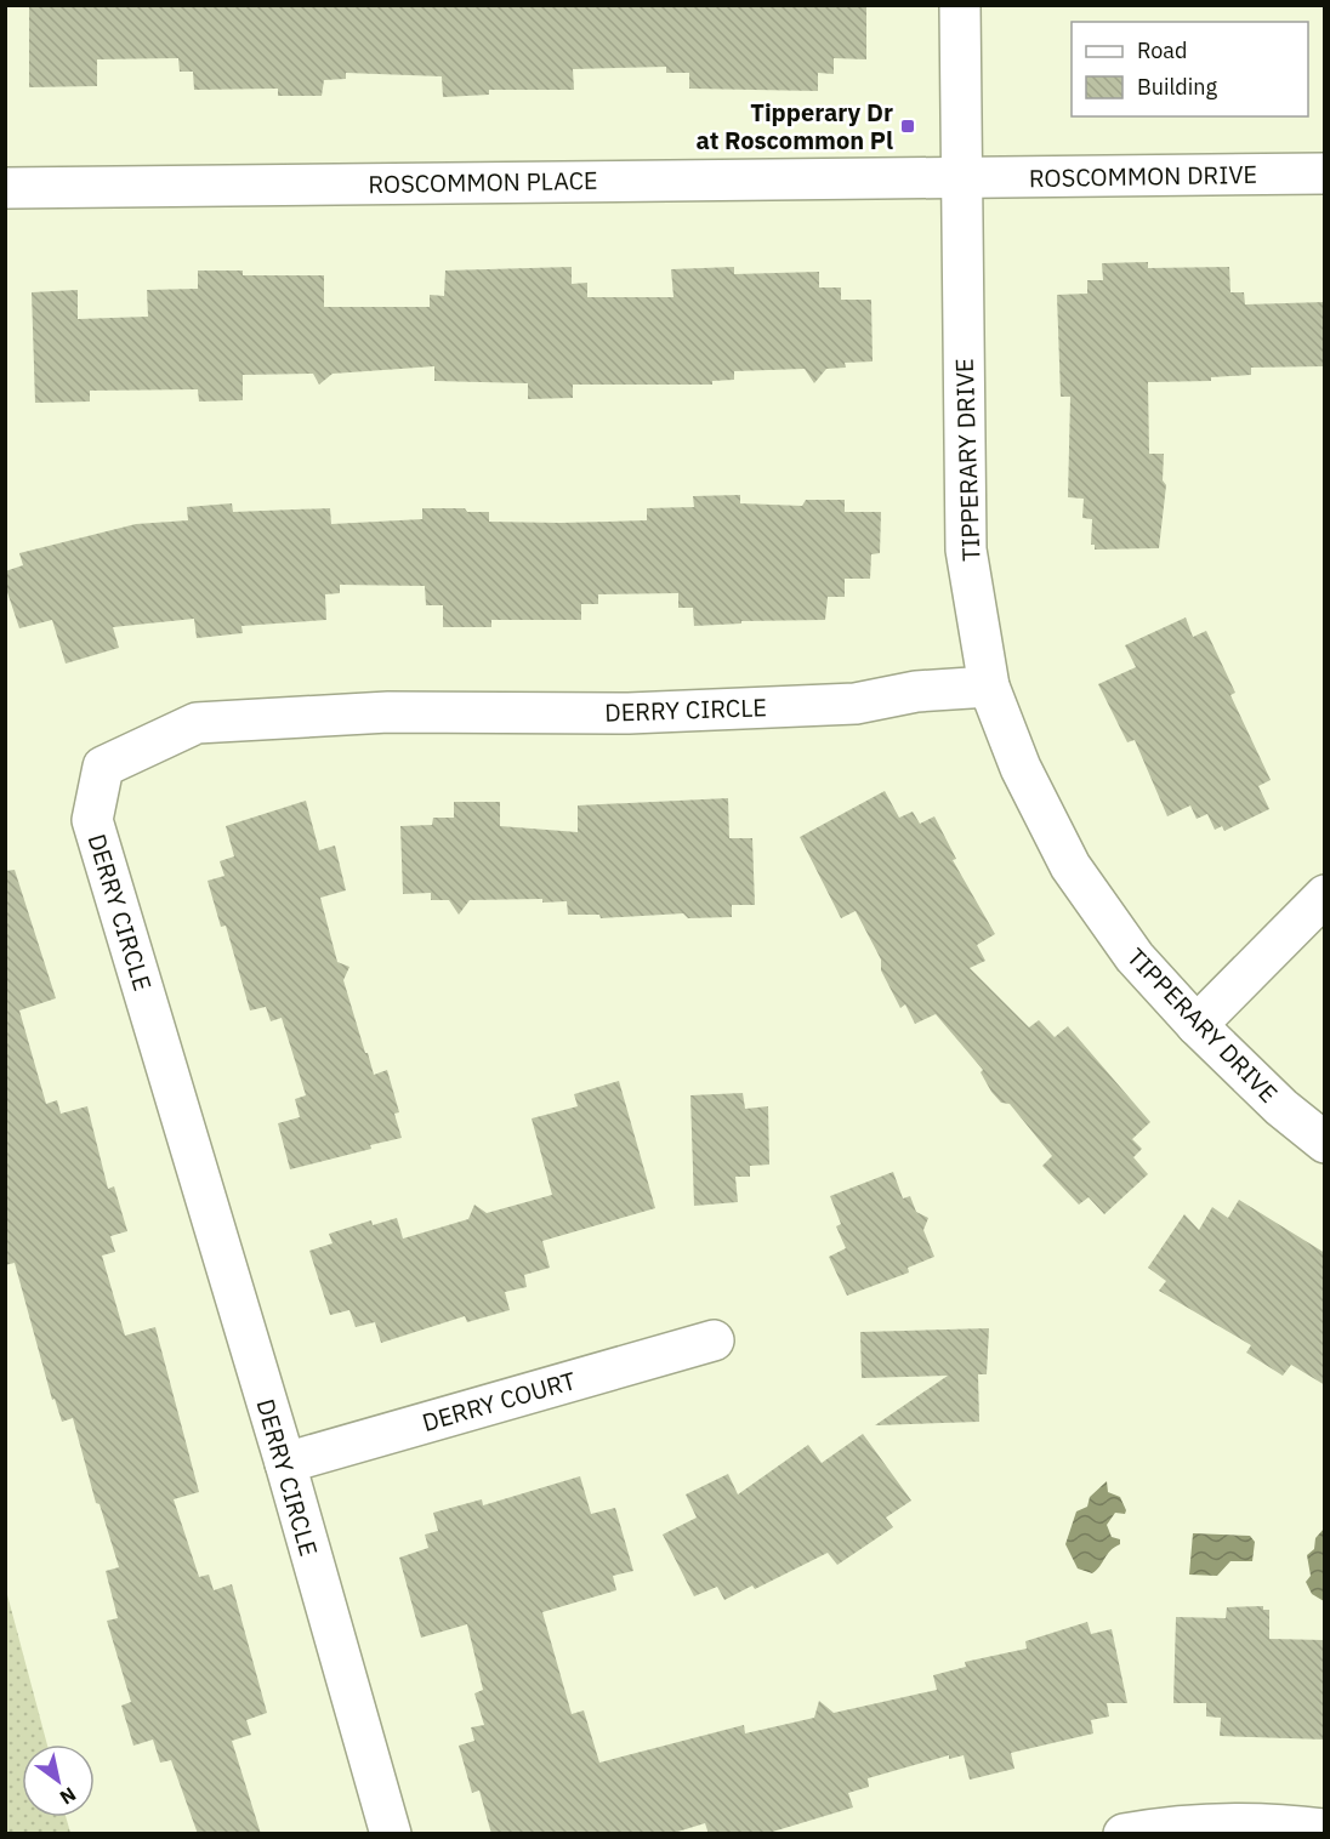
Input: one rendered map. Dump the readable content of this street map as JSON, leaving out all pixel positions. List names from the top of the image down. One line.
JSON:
{"streets":{"street":["ROSCOMMON DRIVE","ROSCOMMON PLACE","TIPPERARY DRIVE","DERRY CIRCLE","DERRY COURT"]},"crossings":[["ROSCOMMON DRIVE","ROSCOMMON PLACE"],["ROSCOMMON DRIVE","TIPPERARY DRIVE"],["ROSCOMMON PLACE","TIPPERARY DRIVE"],["TIPPERARY DRIVE","DERRY CIRCLE"],["DERRY CIRCLE","DERRY COURT"]],"places":{"transit":["Tipperary Dr at Roscommon Pl"]},"legend":["Road","Building"],"north":"bottom right"}
